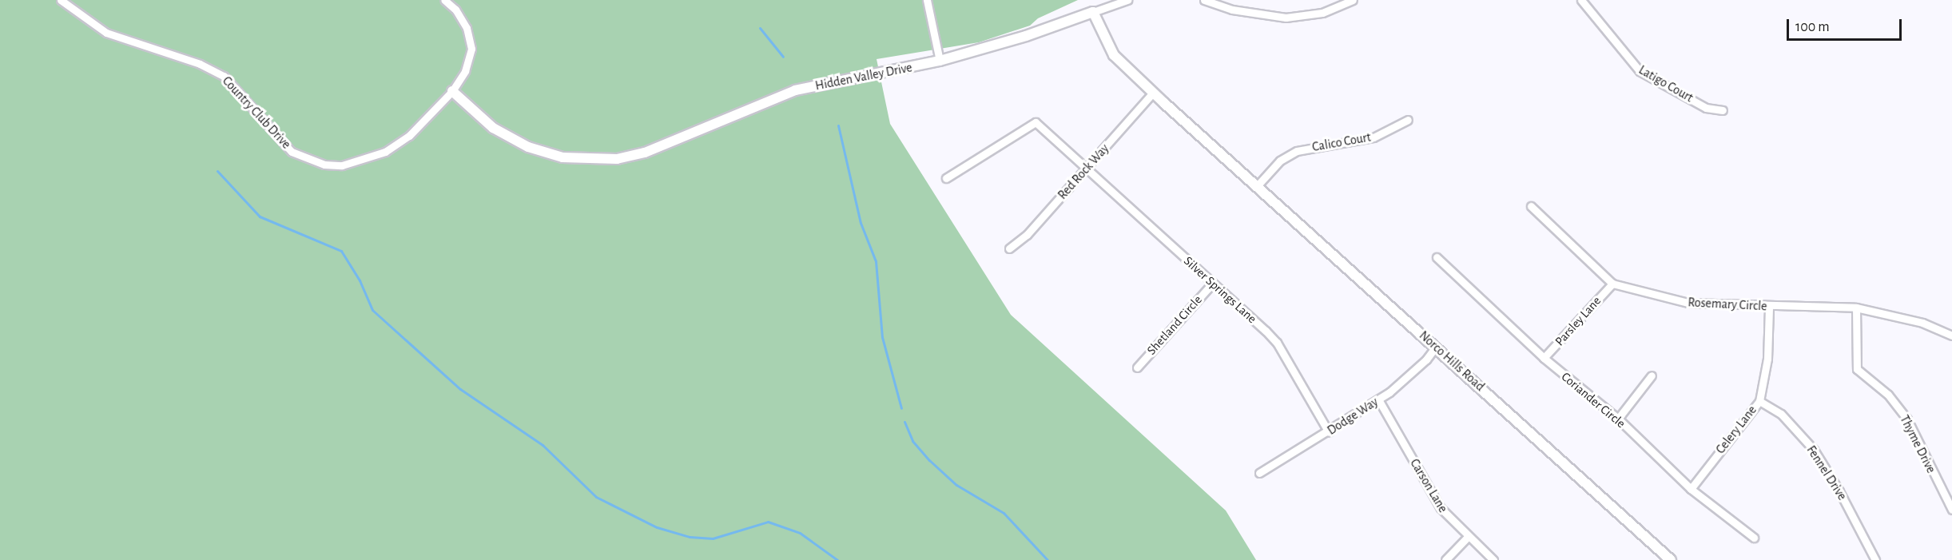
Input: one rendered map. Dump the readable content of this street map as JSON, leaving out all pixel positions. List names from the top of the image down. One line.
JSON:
{"streets":{"street":["Hidden Valley Drive","Latigo Court","Country Club Drive","Calico Court","Red Rock Way","Silver Springs Lane","Rosemary Circle","Parsley Lane","Shetland Circle","Norco Hills Road","Coriander Circle","Dodge Way","Celery Lane","Thyme Drive","Fennel Drive","Carson Lane"]},"crossings":[["Hidden Valley Drive","Country Club Drive"],["Calico Court","Norco Hills Road"],["Red Rock Way","Silver Springs Lane"],["Red Rock Way","Norco Hills Road"],["Silver Springs Lane","Shetland Circle"],["Silver Springs Lane","Dodge Way"],["Rosemary Circle","Parsley Lane"],["Rosemary Circle","Celery Lane"],["Rosemary Circle","Thyme Drive"],["Parsley Lane","Coriander Circle"],["Norco Hills Road","Dodge Way"],["Coriander Circle","Celery Lane"],["Dodge Way","Carson Lane"],["Celery Lane","Fennel Drive"]],"scale_bar":"100 m"}
